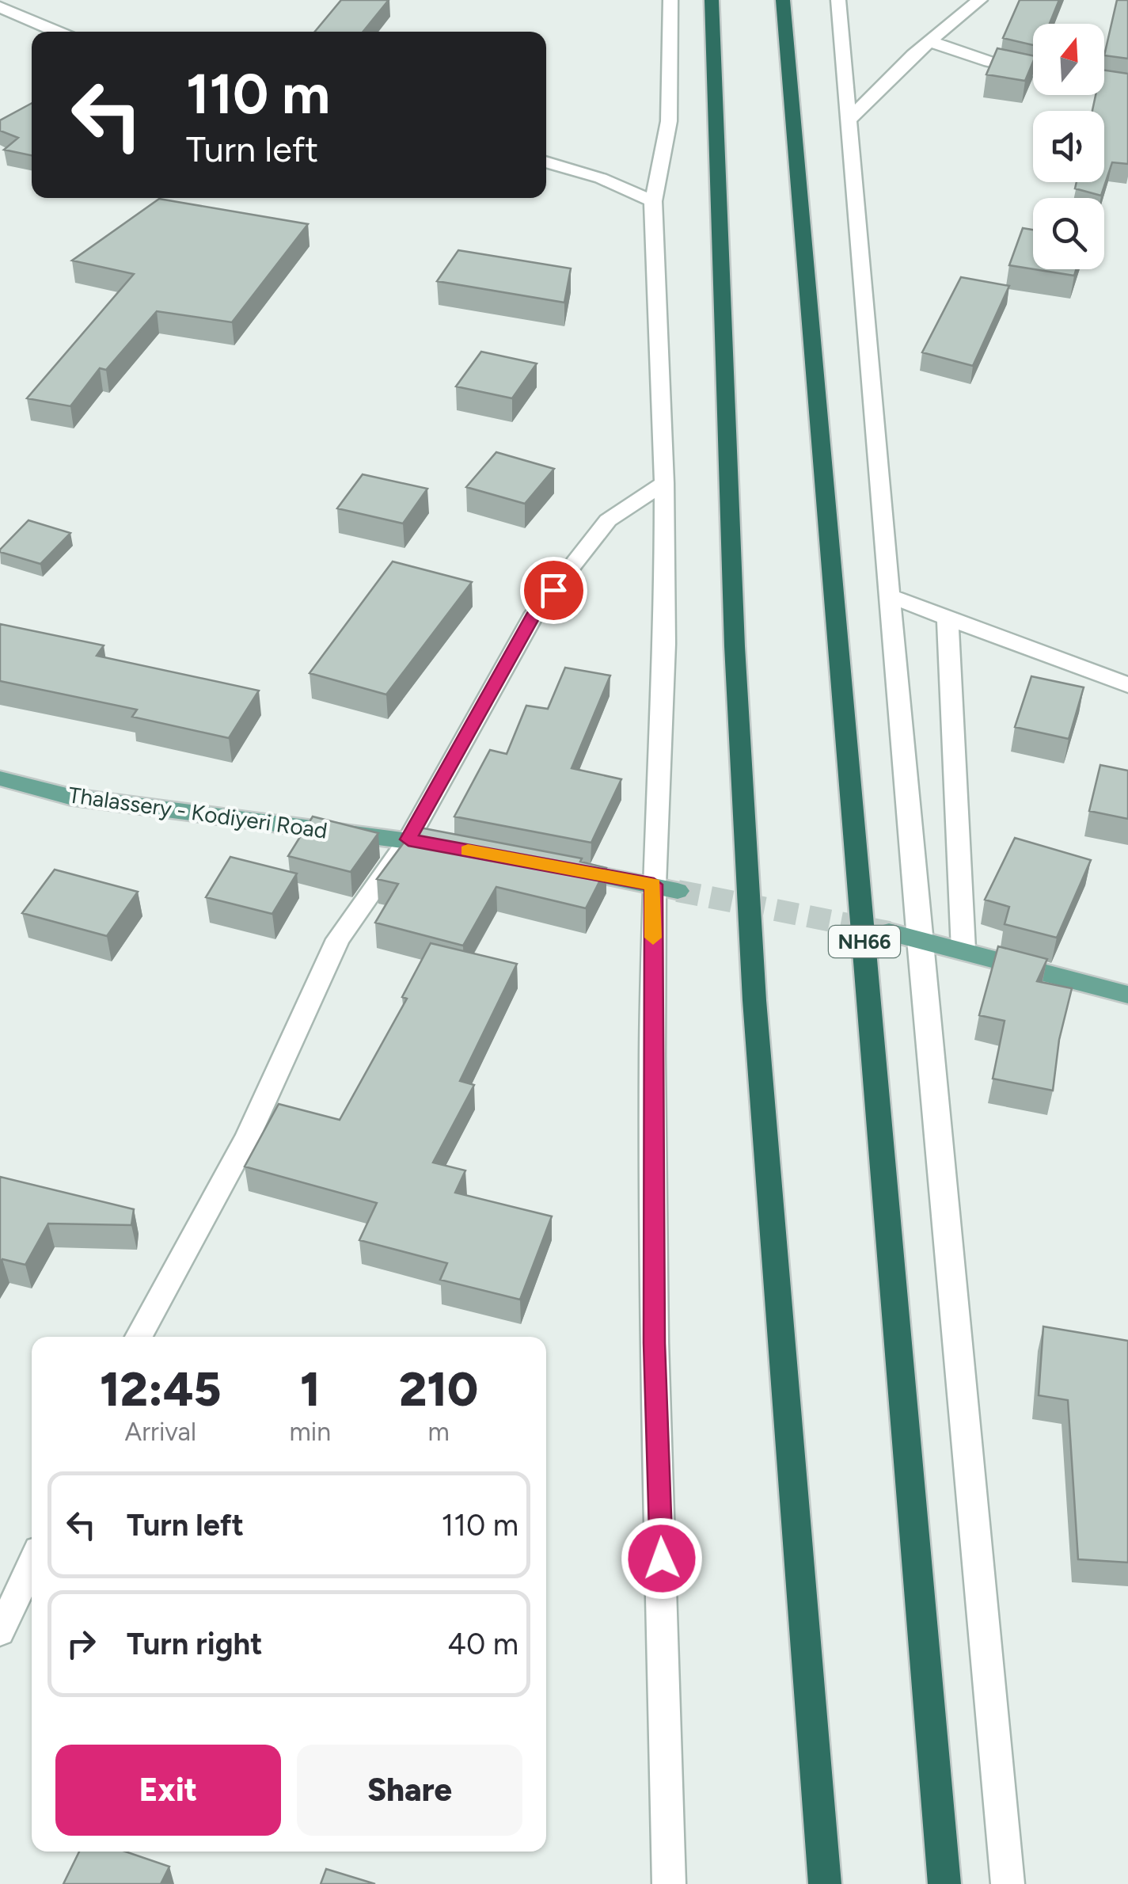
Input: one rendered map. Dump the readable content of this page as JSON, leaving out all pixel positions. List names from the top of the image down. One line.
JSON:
{"streets":{"highway":["NH66"],"main road":["Thalassery - Kodiyeri Road"]},"north":"top","page":{"turn":["110 m","Turn left"],"eta":["12:45","Arrival","1","min","210","m"],"list":[{"name":"Turn left","value":"110 m"},{"name":"Turn right","value":"40 m"}],"buttons":["Exit","Share"]}}
